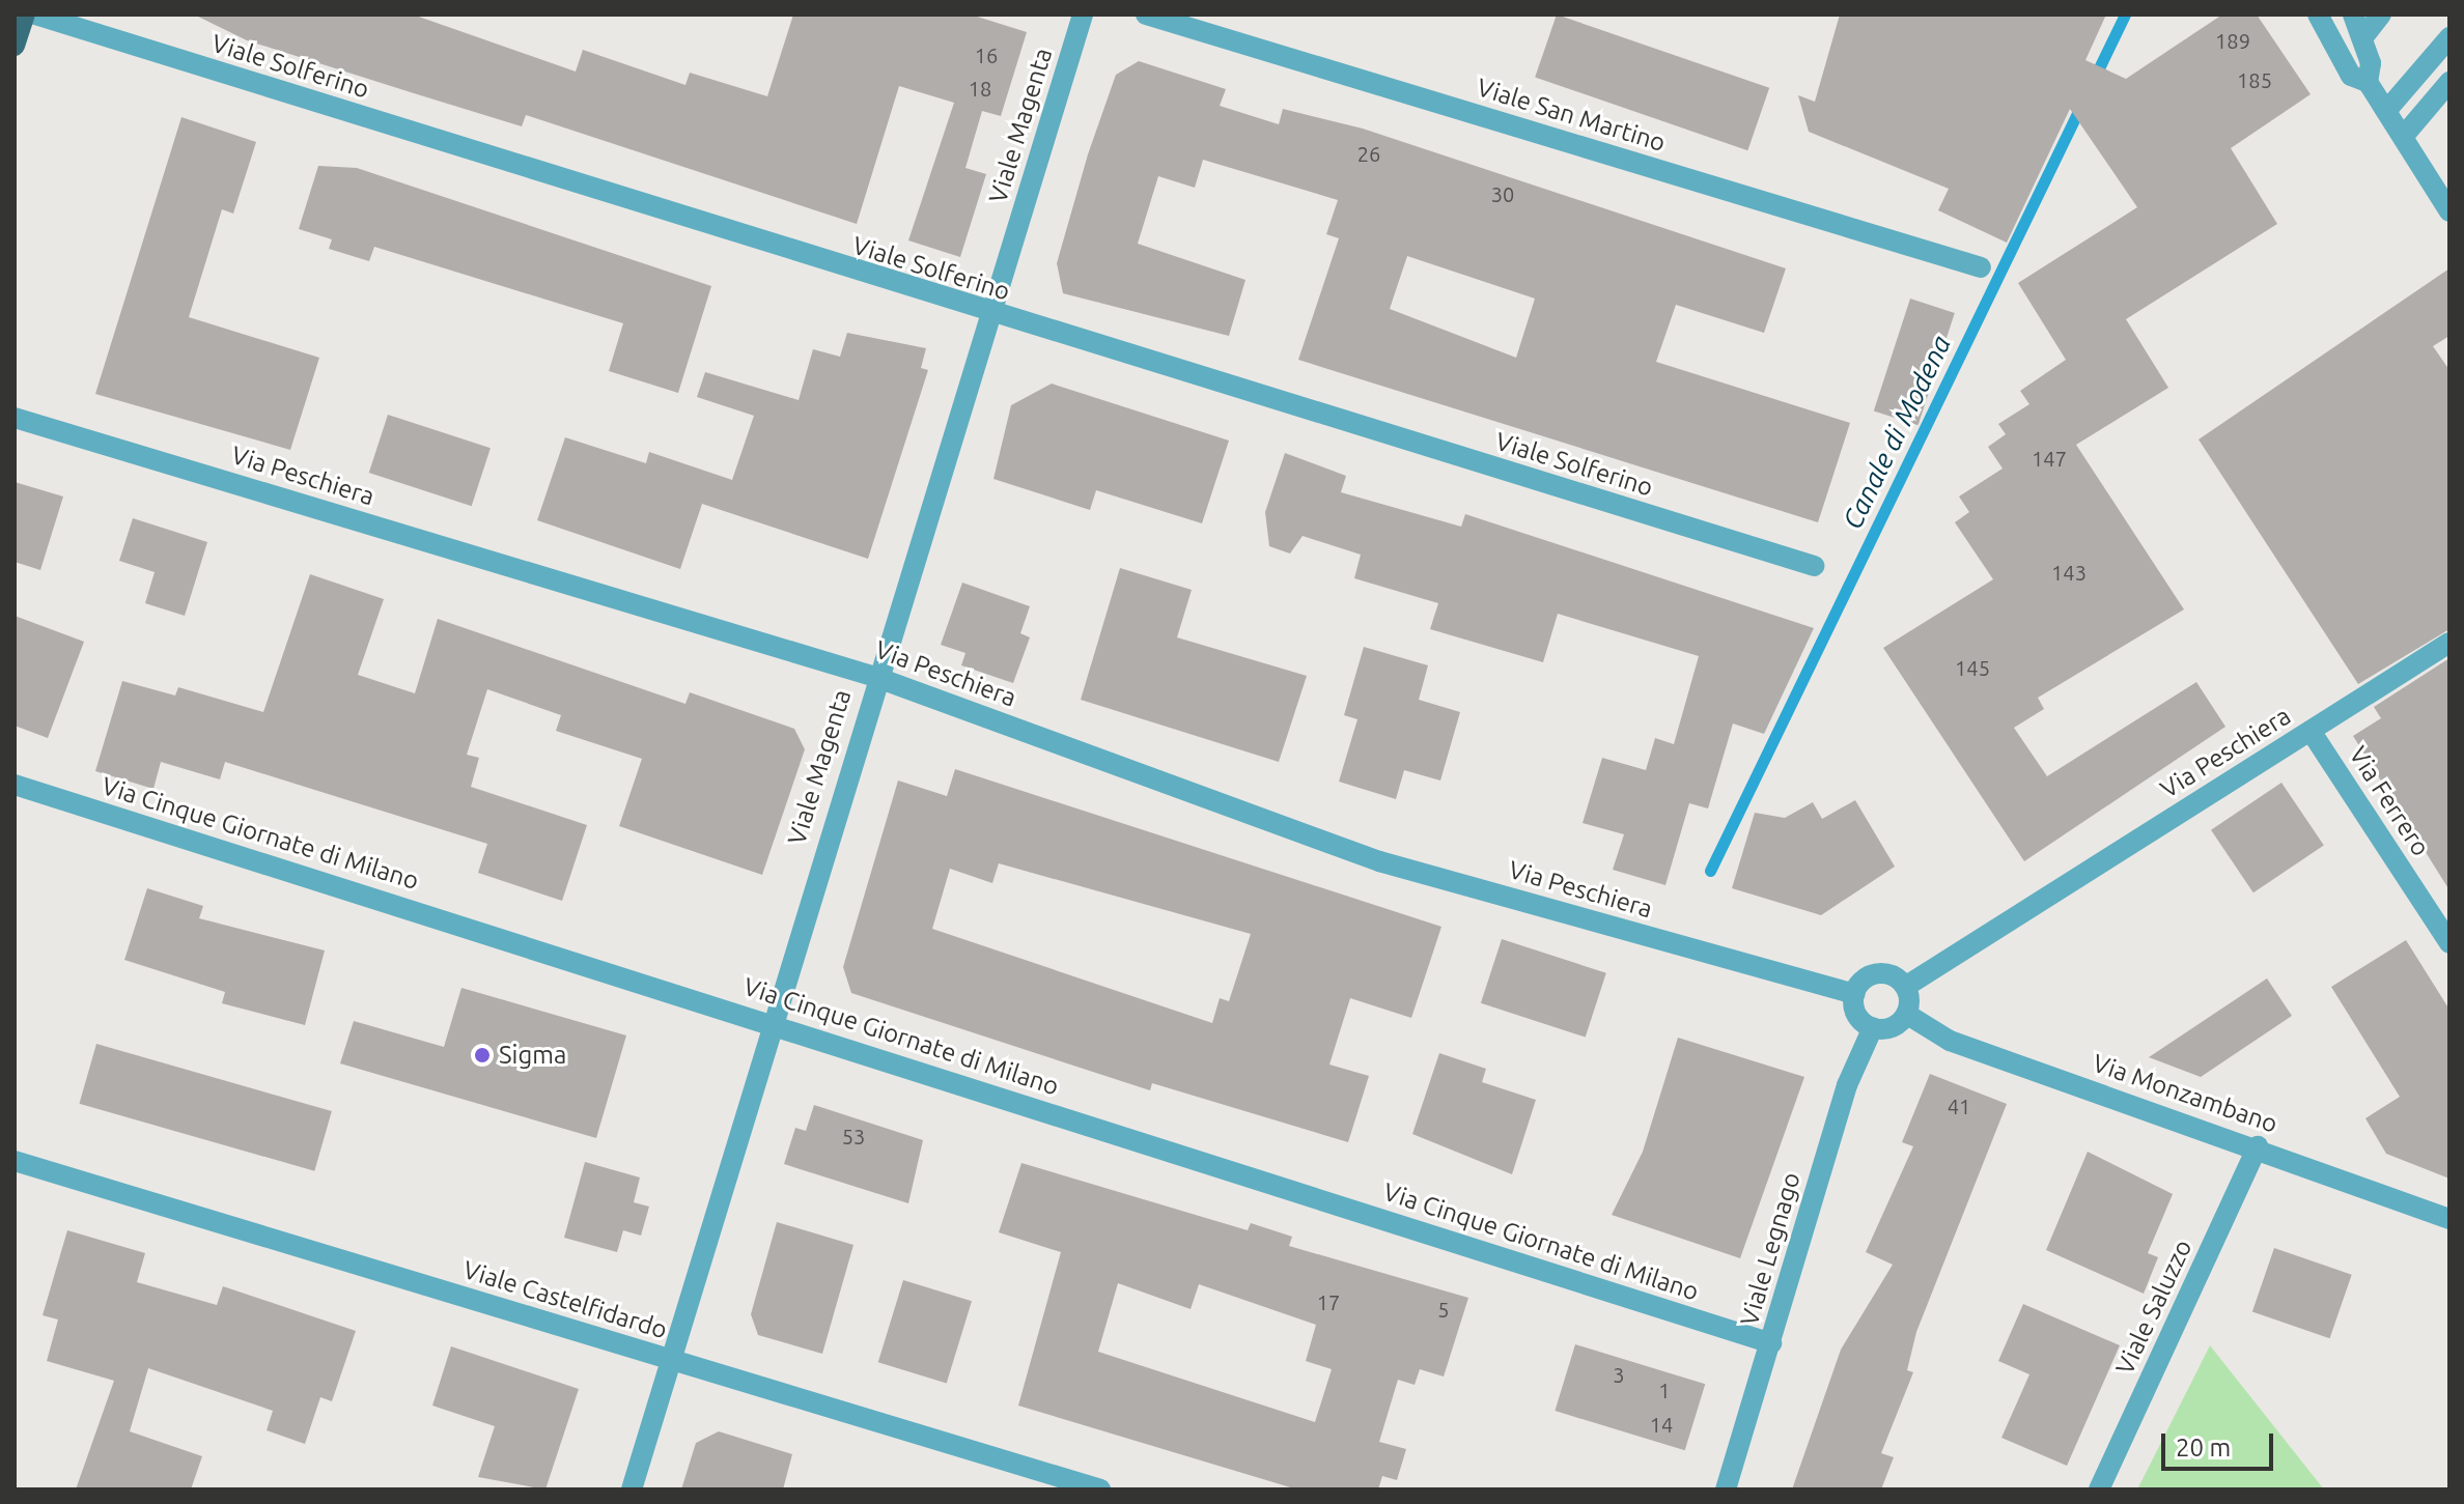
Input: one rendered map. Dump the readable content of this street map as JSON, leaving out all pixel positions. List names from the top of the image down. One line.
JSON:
{"streets":{"street":["Viale Solferino","Viale San Martino","Viale Magenta","Via Peschiera","Via Ferrero","Via Cinque Giornate di Milano","Via Monzambano","Viale Legnago","Viale Castelfidardo","Viale Saluzzo"]},"crossings":[["Viale Solferino","Viale Magenta"],["Viale Magenta","Via Peschiera"],["Viale Magenta","Via Cinque Giornate di Milano"],["Viale Magenta","Viale Castelfidardo"],["Via Peschiera","Via Ferrero"],["Via Peschiera","Via Monzambano"],["Via Peschiera","Viale Legnago"],["Via Cinque Giornate di Milano","Viale Legnago"],["Via Monzambano","Viale Legnago"],["Via Monzambano","Viale Saluzzo"]],"water":["Canale di Modena"],"places":["Sigma"],"house_numbers":["189","16","185","18","26","30","147","143","145","41","53","17","5","3","1","14"],"scale_bar":"20 m"}
